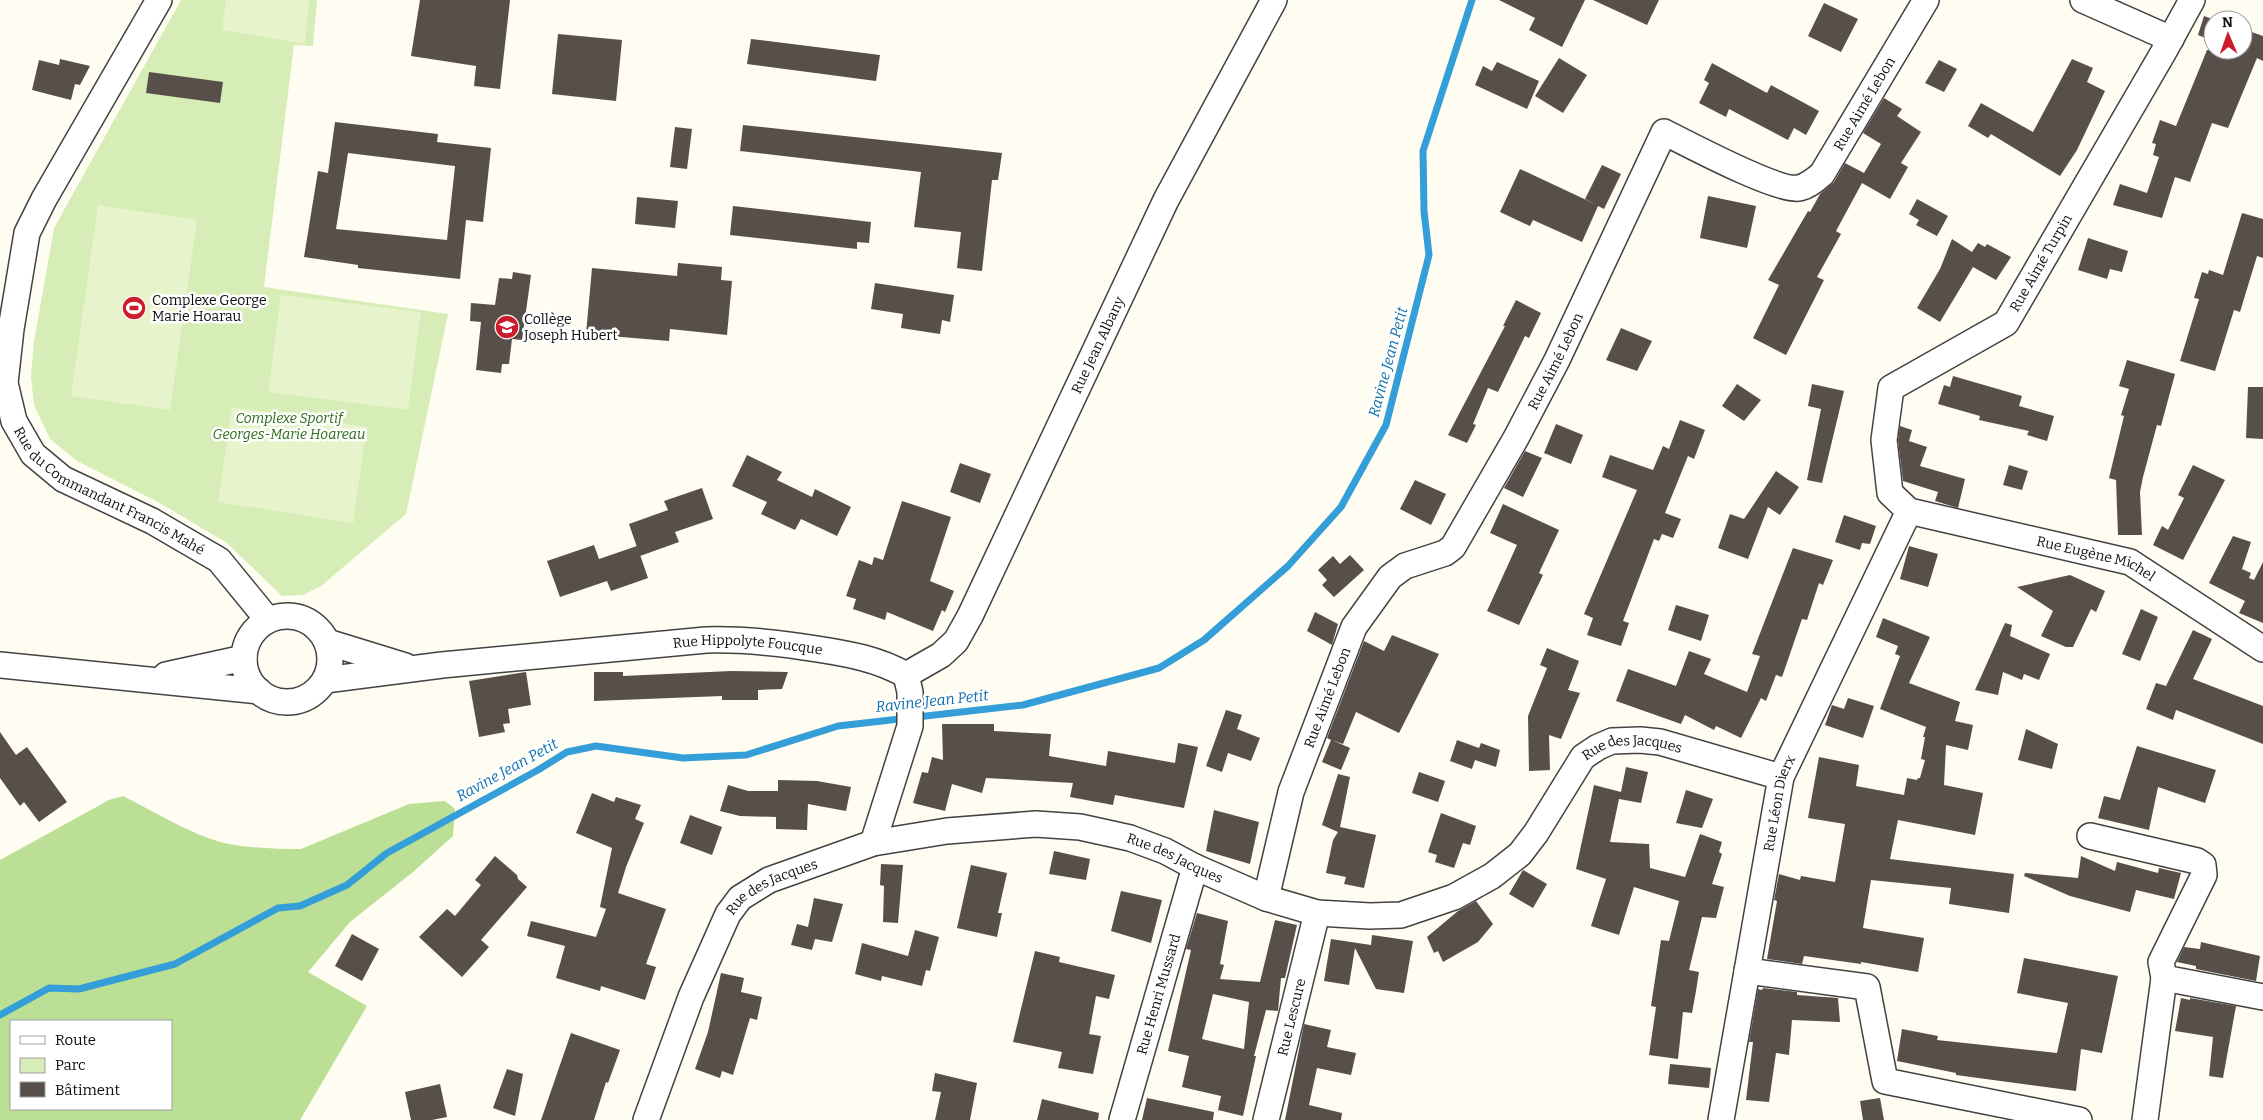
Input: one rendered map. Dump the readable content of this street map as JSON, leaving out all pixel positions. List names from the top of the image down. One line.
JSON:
{"streets":{"street":["Rue Aimé Lebon","Rue Aimé Turpin","Rue Jean Albany","Rue du Commandant Francis Mahé","Rue Eugène Michel","Rue Hippolyte Foucque","Rue des Jacques","Rue Léon Dierx","Rue Henri Mussard","Rue Lescure"]},"crossings":[["Rue Aimé Lebon","Rue des Jacques"],["Rue Aimé Turpin","Rue Eugène Michel"],["Rue Aimé Turpin","Rue Léon Dierx"],["Rue Jean Albany","Rue Hippolyte Foucque"],["Rue du Commandant Francis Mahé","Rue Hippolyte Foucque"],["Rue Eugène Michel","Rue Léon Dierx"],["Rue des Jacques","Rue Léon Dierx"],["Rue des Jacques","Rue Henri Mussard"],["Rue des Jacques","Rue Lescure"]],"water":["Ravine Jean Petit"],"parks":["Complexe Sportif Georges-Marie Hoareau"],"places":{"sports":["Complexe George Marie Hoarau"],"school or university":["Collège Joseph Hubert"]},"legend":["Route","Parc","Bâtiment"],"north":"top"}
